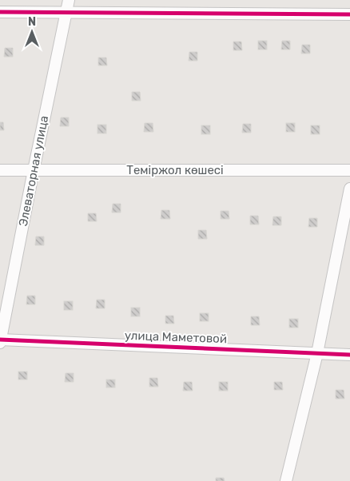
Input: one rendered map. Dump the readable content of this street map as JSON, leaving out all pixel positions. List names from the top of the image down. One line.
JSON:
{"streets":{"street":["Теміржол көшесі","Элеваторная улица","улица Маметовой"]},"crossings":[["Теміржол көшесі","Элеваторная улица"],["Элеваторная улица","улица Маметовой"]],"north":"top"}
